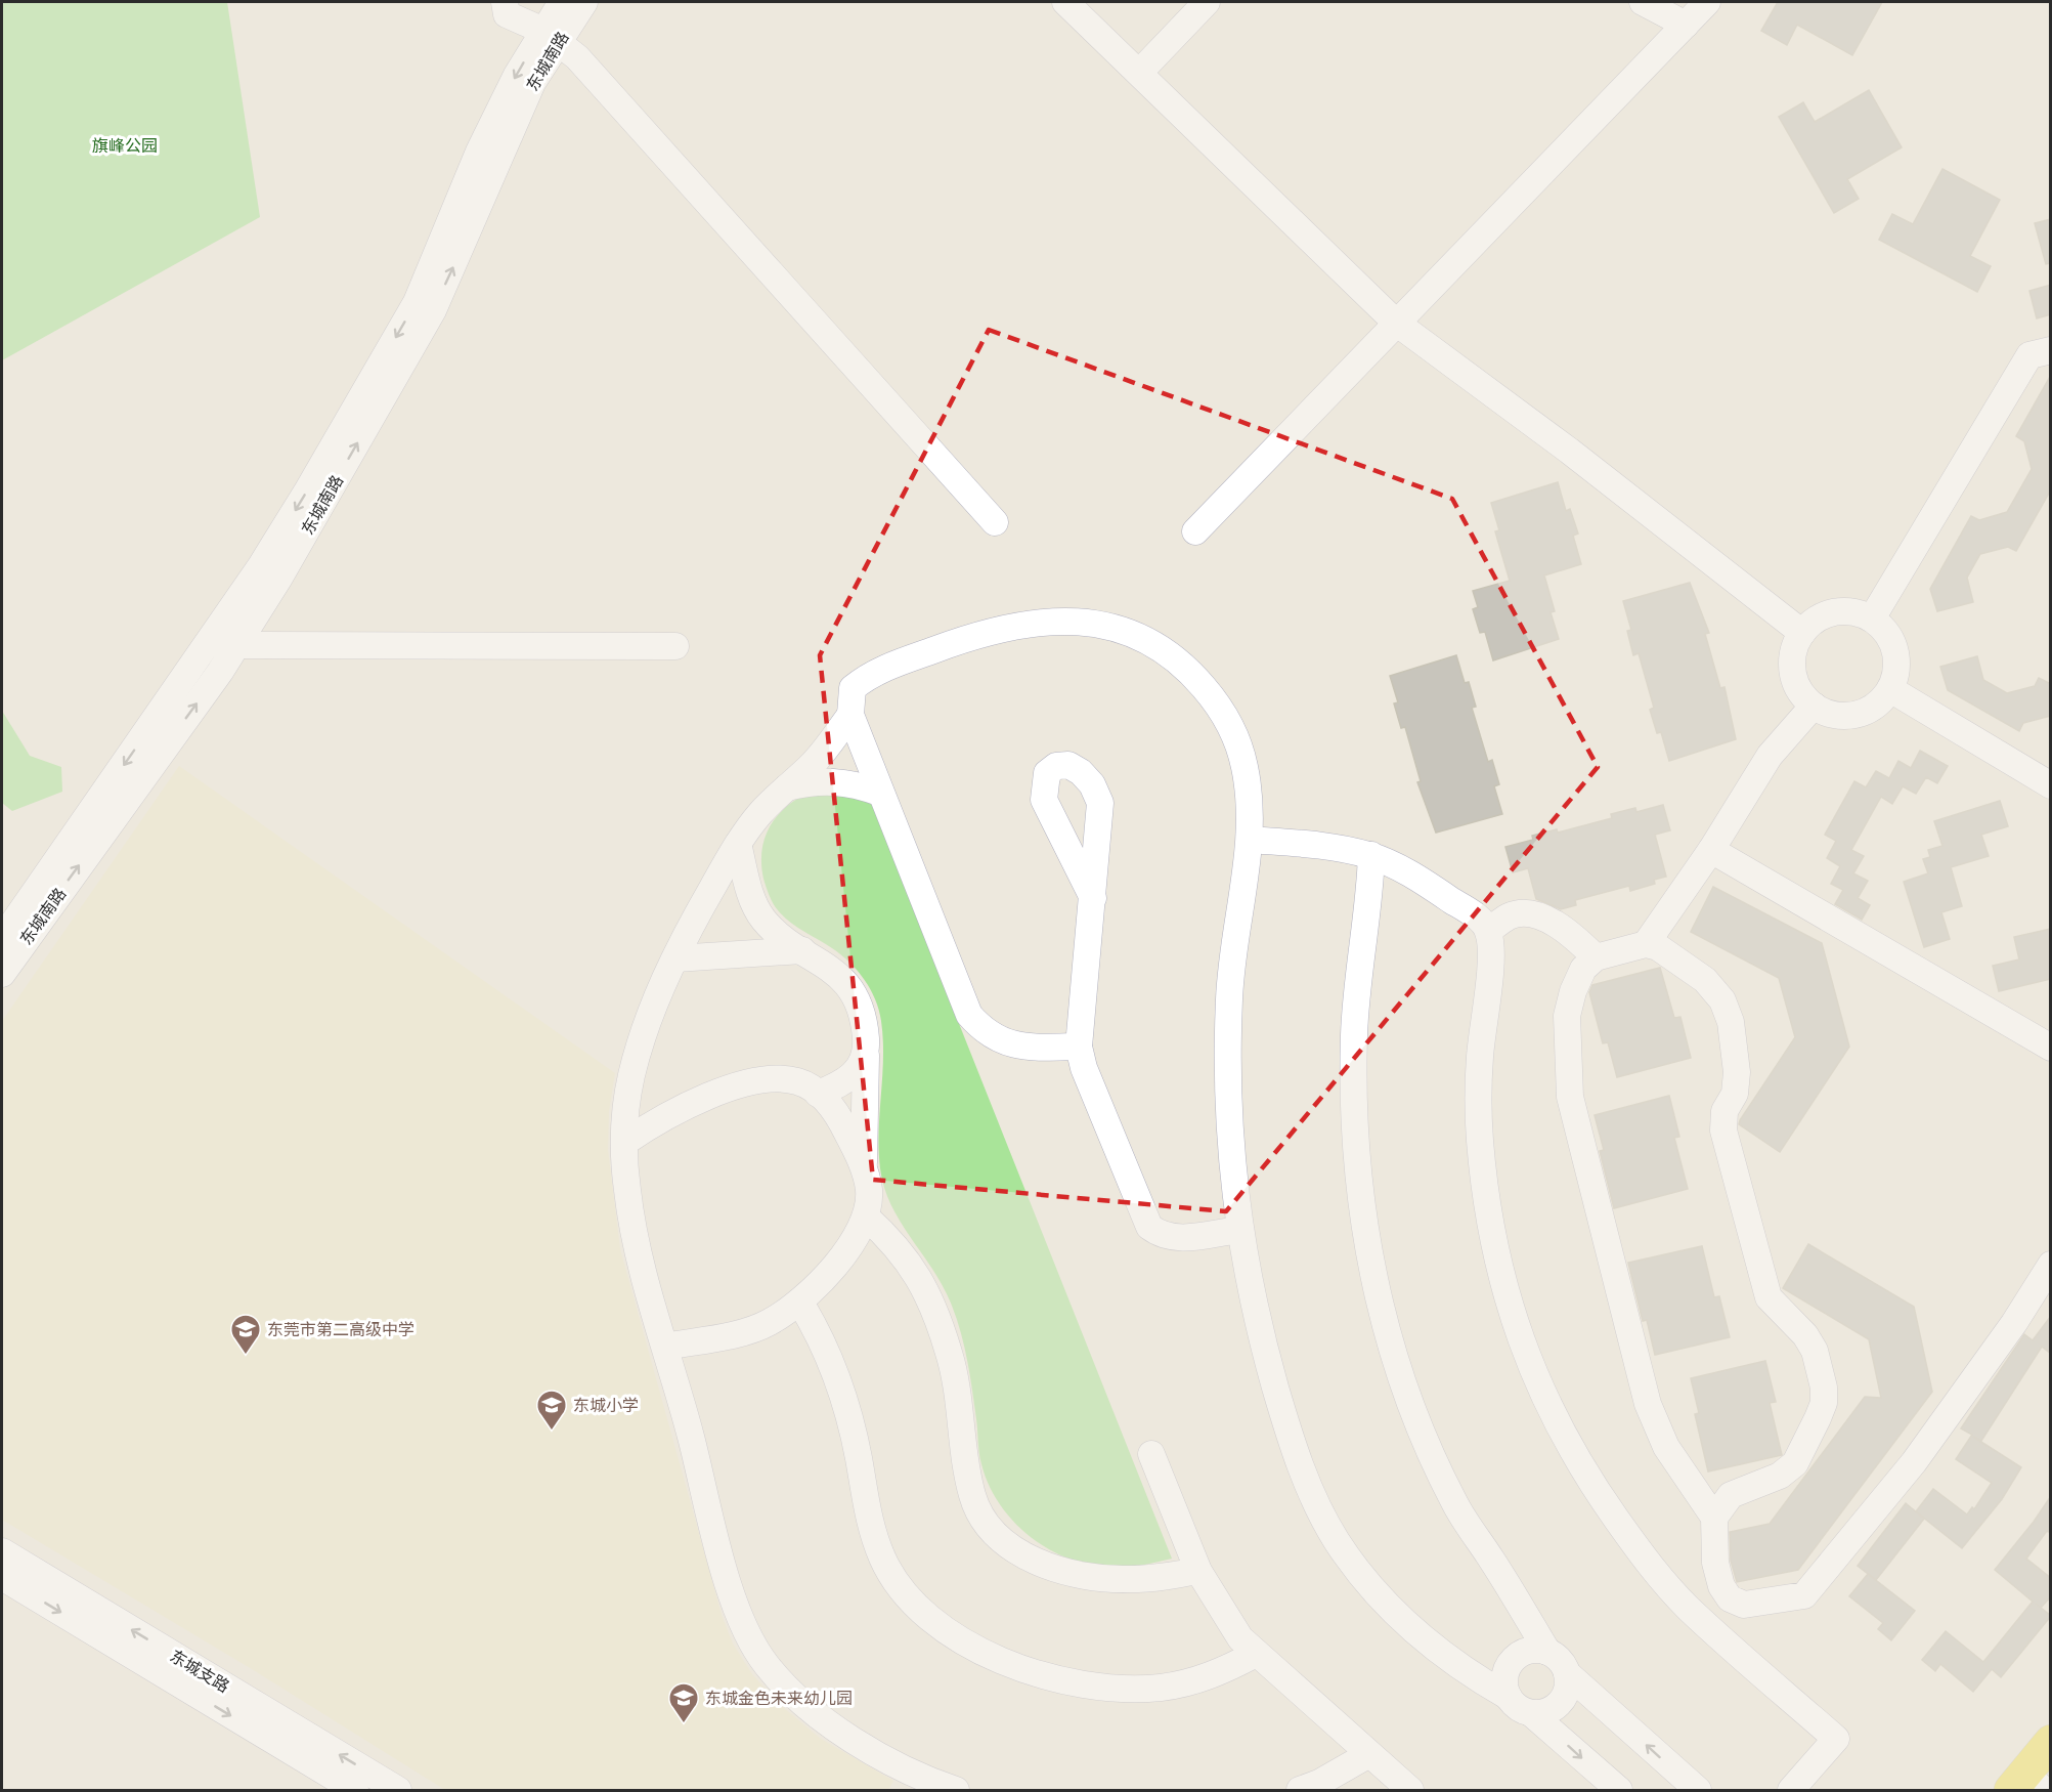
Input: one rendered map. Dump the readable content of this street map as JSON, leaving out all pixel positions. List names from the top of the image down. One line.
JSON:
{"streets":{"street":["东城南路","东城支路"]},"parks":["旗峰公园"],"places":{"school or university":["东莞市第二高级中学","东城小学","东城金色未来幼儿园"]}}
